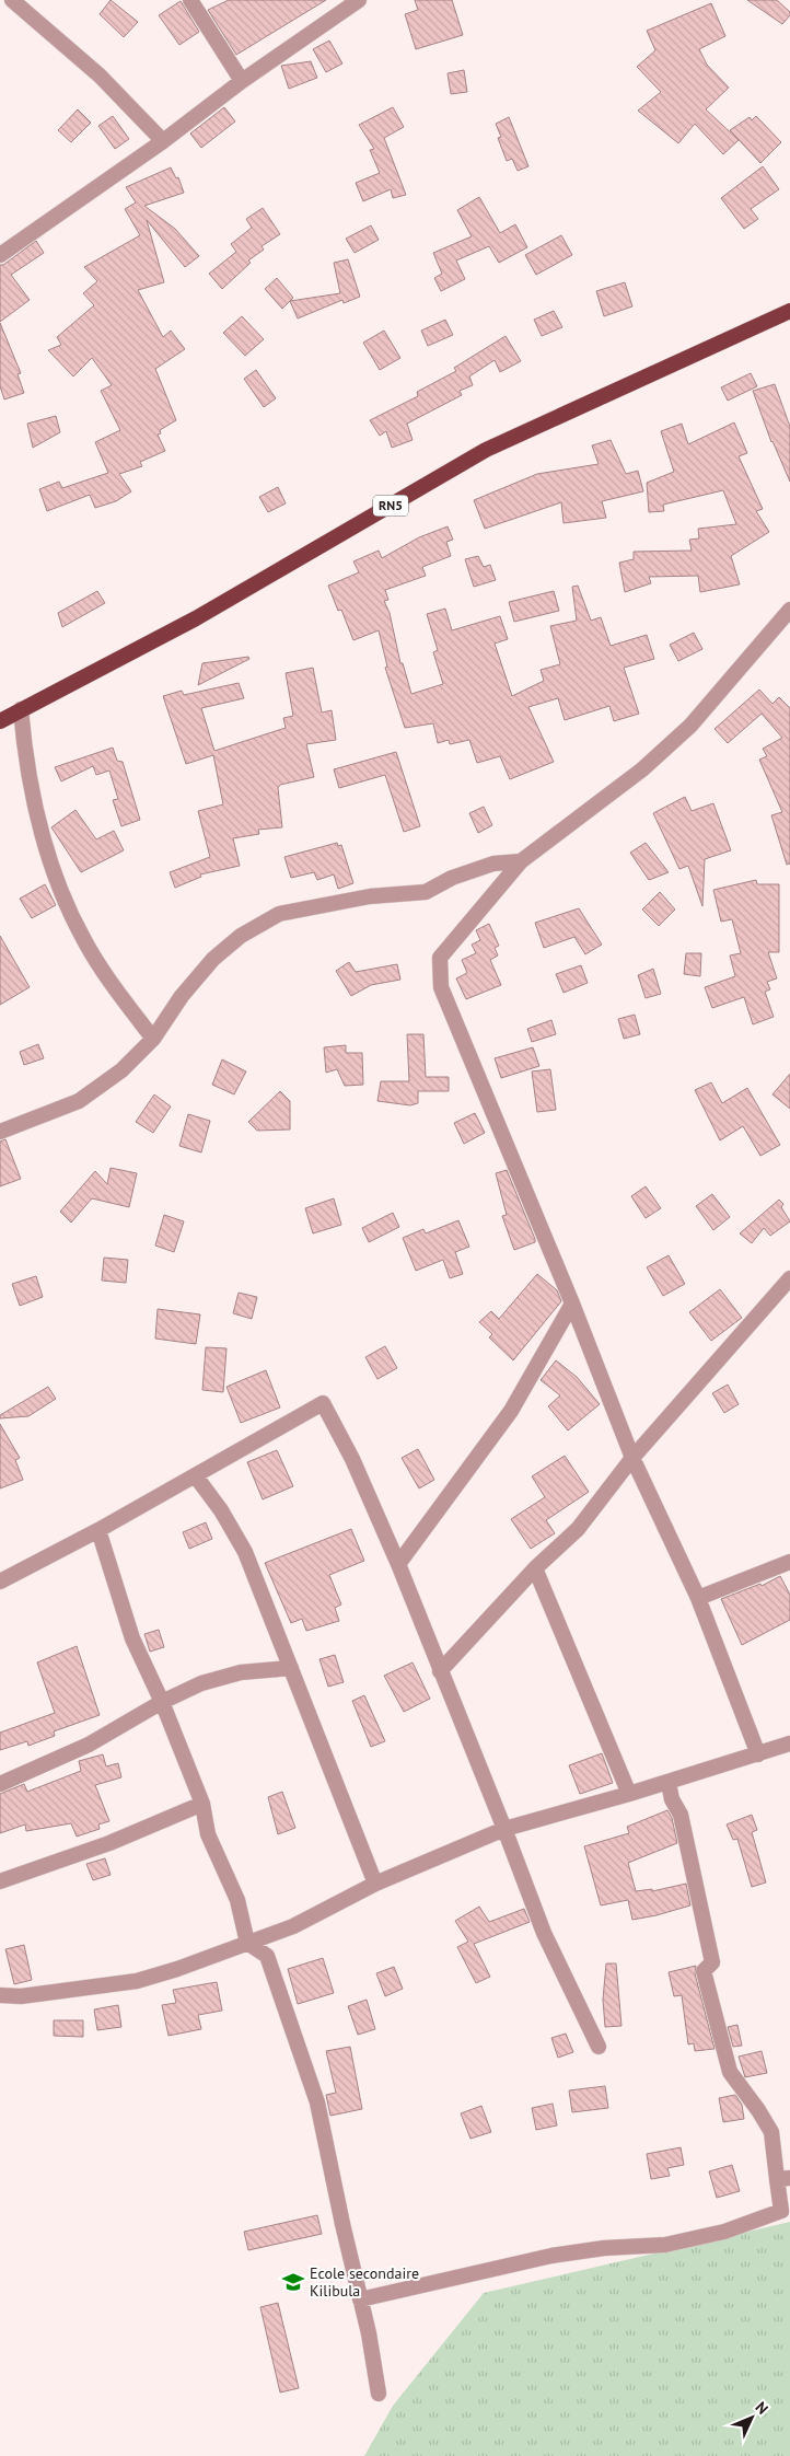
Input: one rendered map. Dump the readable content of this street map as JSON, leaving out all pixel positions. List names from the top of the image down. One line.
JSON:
{"streets":{"highway":["RN5"]},"places":{"school or university":["Ecole secondaire Kilibula"]},"north":"top right"}
